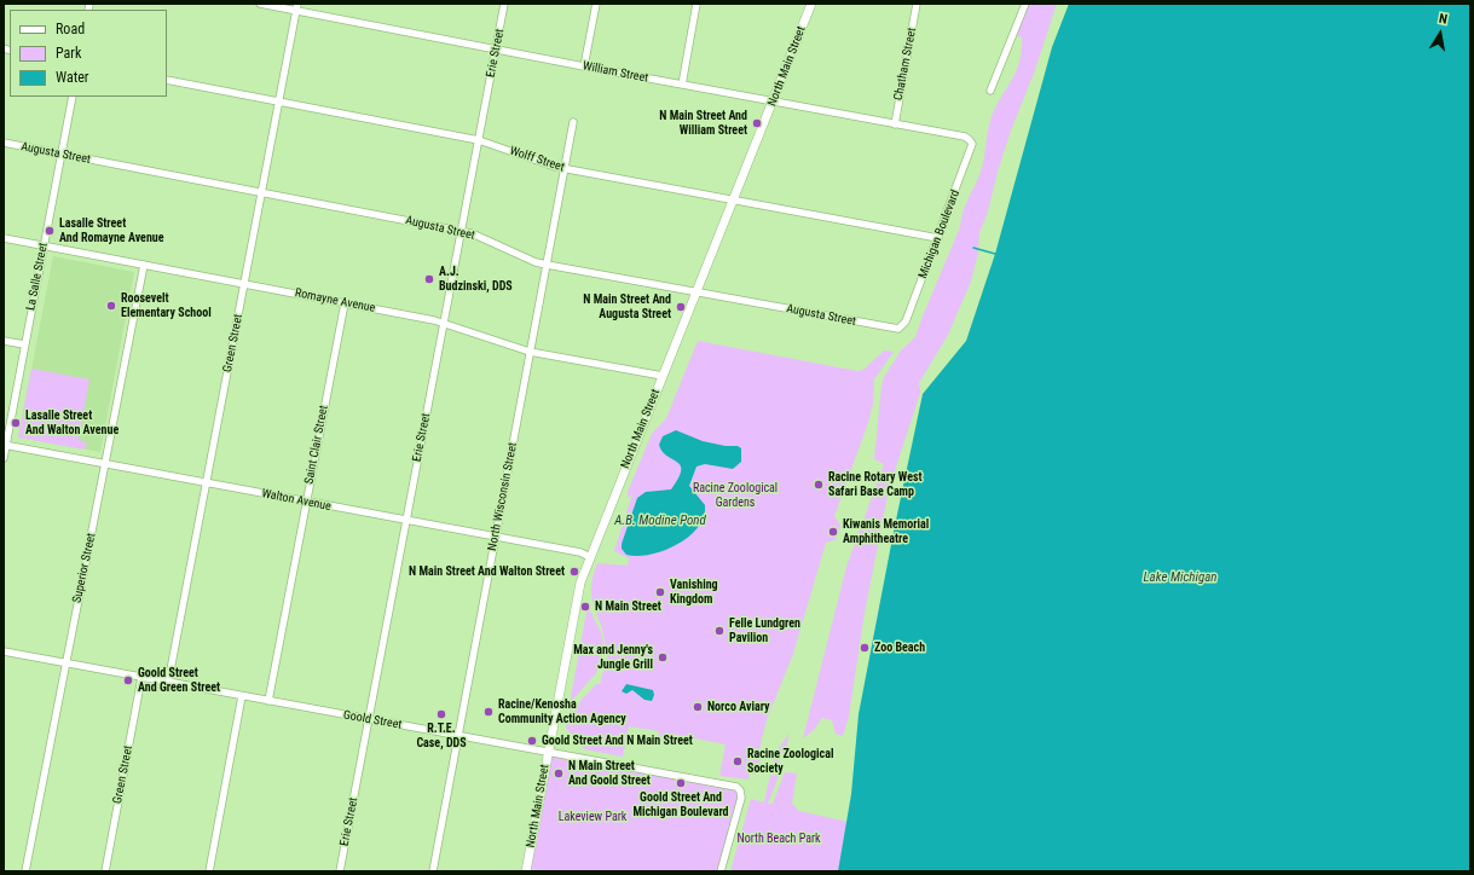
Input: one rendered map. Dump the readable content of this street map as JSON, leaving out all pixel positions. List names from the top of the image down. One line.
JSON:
{"streets":{"main road":["North Main Street"],"street":["Erie Street","Chatham Street","William Street","Augusta Street","Wolff Street","Michigan Boulevard","La Salle Street","Romayne Avenue","Green Street","Saint Clair Street","North Wisconsin Street","Walton Avenue","Superior Street","Goold Street"]},"crossings":[["Erie Street","William Street"],["Erie Street","Augusta Street"],["Erie Street","Wolff Street"],["Erie Street","Romayne Avenue"],["Erie Street","Walton Avenue"],["Erie Street","Goold Street"],["Chatham Street","William Street"],["North Main Street","William Street"],["North Main Street","Augusta Street"],["North Main Street","Wolff Street"],["North Main Street","Romayne Avenue"],["North Main Street","Walton Avenue"],["North Main Street","Goold Street"],["William Street","Michigan Boulevard"],["William Street","Green Street"],["Augusta Street","Michigan Boulevard"],["Augusta Street","La Salle Street"],["Augusta Street","Green Street"],["Augusta Street","North Wisconsin Street"],["Wolff Street","Michigan Boulevard"],["Wolff Street","Green Street"],["Wolff Street","North Wisconsin Street"],["La Salle Street","Romayne Avenue"],["La Salle Street","Walton Avenue"],["Romayne Avenue","Green Street"],["Romayne Avenue","Saint Clair Street"],["Romayne Avenue","North Wisconsin Street"],["Romayne Avenue","Superior Street"],["Green Street","Walton Avenue"],["Green Street","Goold Street"],["Saint Clair Street","Walton Avenue"],["Saint Clair Street","Goold Street"],["North Wisconsin Street","Walton Avenue"],["North Wisconsin Street","Goold Street"],["Walton Avenue","Superior Street"],["Superior Street","Goold Street"]],"water":["A.B. Modine Pond","Lake Michigan"],"parks":["Racine Zoological Gardens","Lakeview Park","North Beach Park"],"places":["N Main Street And William Street","Lasalle Street And Romayne Avenue","A.J. Budzinski, DDS","Roosevelt Elementary School","N Main Street And Augusta Street","Lasalle Street And Walton Avenue","Racine Rotary West Safari Base Camp","Kiwanis Memorial Amphitheatre","N Main Street And Walton Street","Vanishing Kingdom","N Main Street","Felle Lundgren Pavilion","Zoo Beach","Max and Jenny's Jungle Grill","Goold Street And Green Street","Norco Aviary","Racine/Kenosha Community Action Agency","R.T.E. Case, DDS","Goold Street And N Main Street","Racine Zoological Society","N Main Street And Goold Street","Goold Street And Michigan Boulevard"],"legend":["Road","Park","Water"],"north":"top"}
